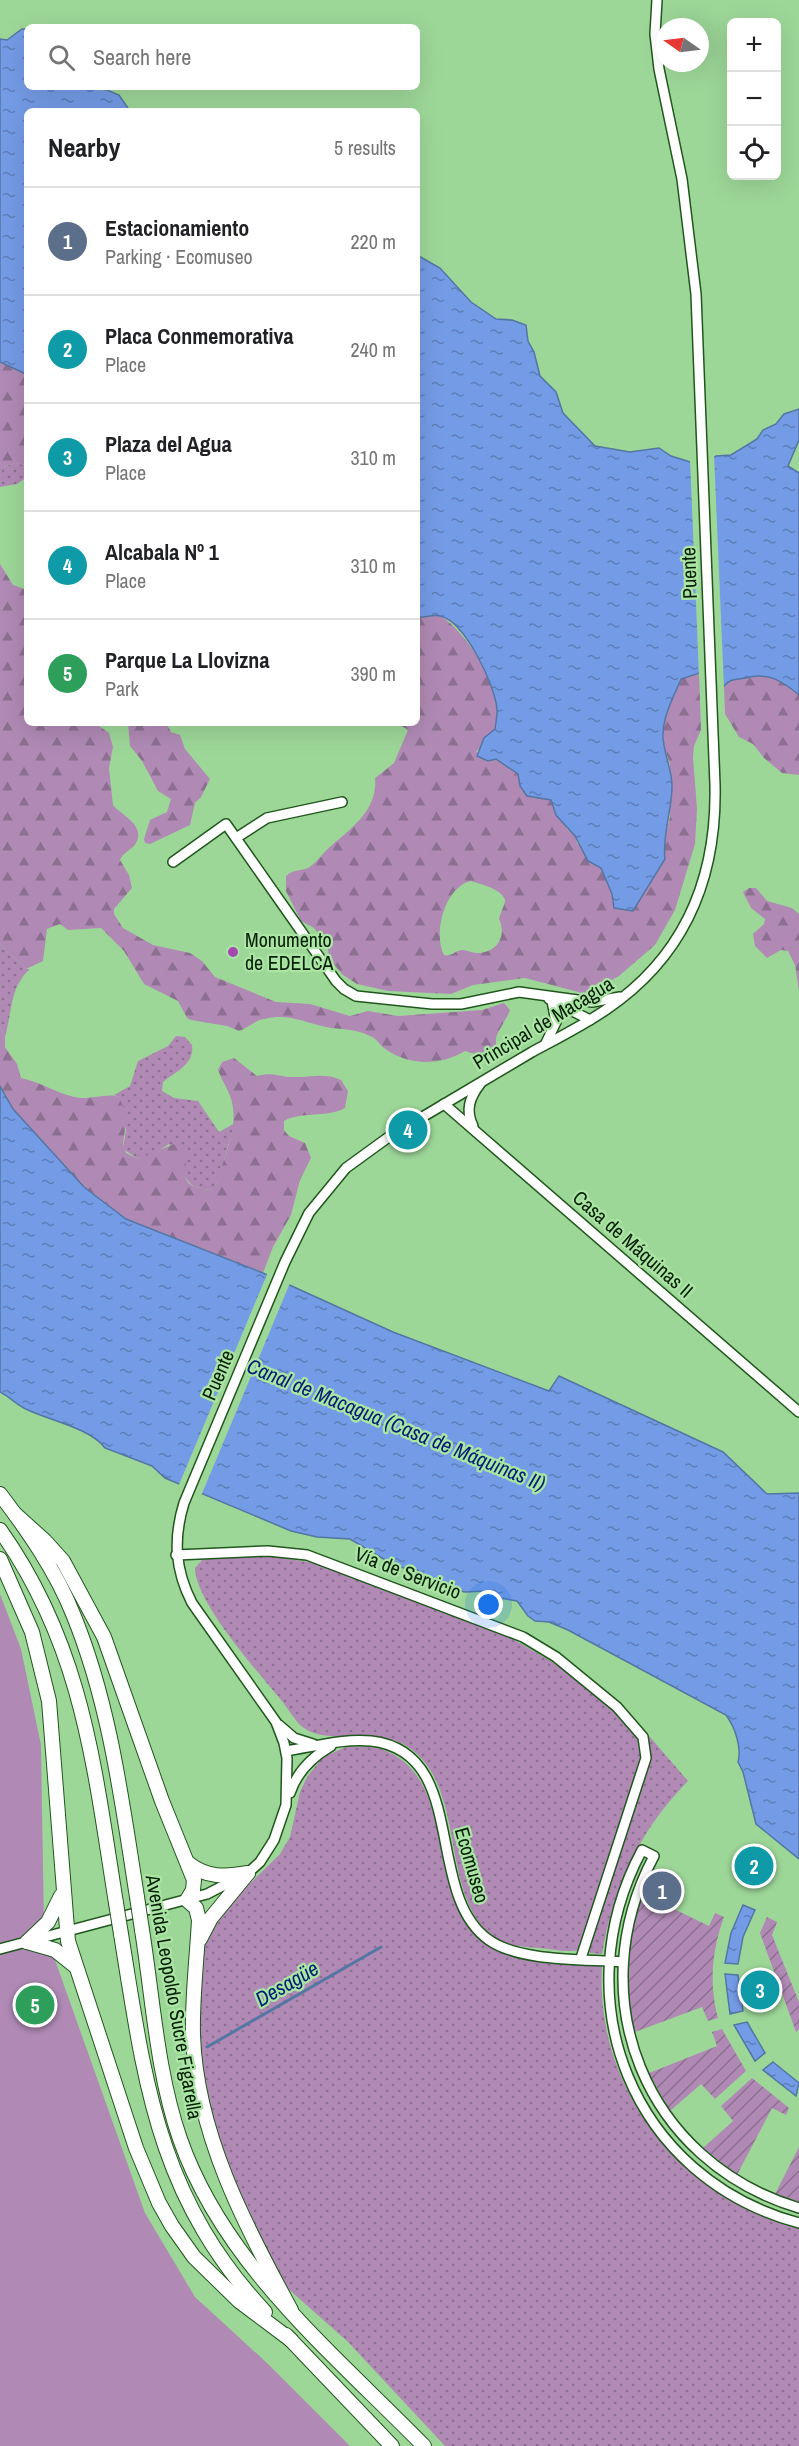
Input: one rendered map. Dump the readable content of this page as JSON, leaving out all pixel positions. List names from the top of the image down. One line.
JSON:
{"streets":{"main road":["Avenida Leopoldo Sucre Figarella"],"street":["Puente","Principal de Macagua","Casa de Máquinas II","Vía de Servicio","Ecomuseo"]},"crossings":[["Puente","Principal de Macagua"],["Puente","Vía de Servicio"],["Principal de Macagua","Casa de Máquinas II"],["Vía de Servicio","Ecomuseo"]],"water":["Canal de Macagua (Casa de Máquinas II)","Desagüe"],"places":["Monumento de EDELCA"],"north":"left","page":{"map_buttons":["+","−"],"search":"Search here","heading":["Nearby","5 results"],"list":[{"mark":"1","name":"Estacionamiento","note":"Parking · Ecomuseo","value":"220 m"},{"mark":"2","name":"Placa Conmemorativa","note":"Place","value":"240 m"},{"mark":"3","name":"Plaza del Agua","note":"Place","value":"310 m"},{"mark":"4","name":"Alcabala Nº 1","note":"Place","value":"310 m"},{"mark":"5","name":"Parque La Llovizna","note":"Park","value":"390 m"}],"pins":["4","2","1","3","5"]}}
